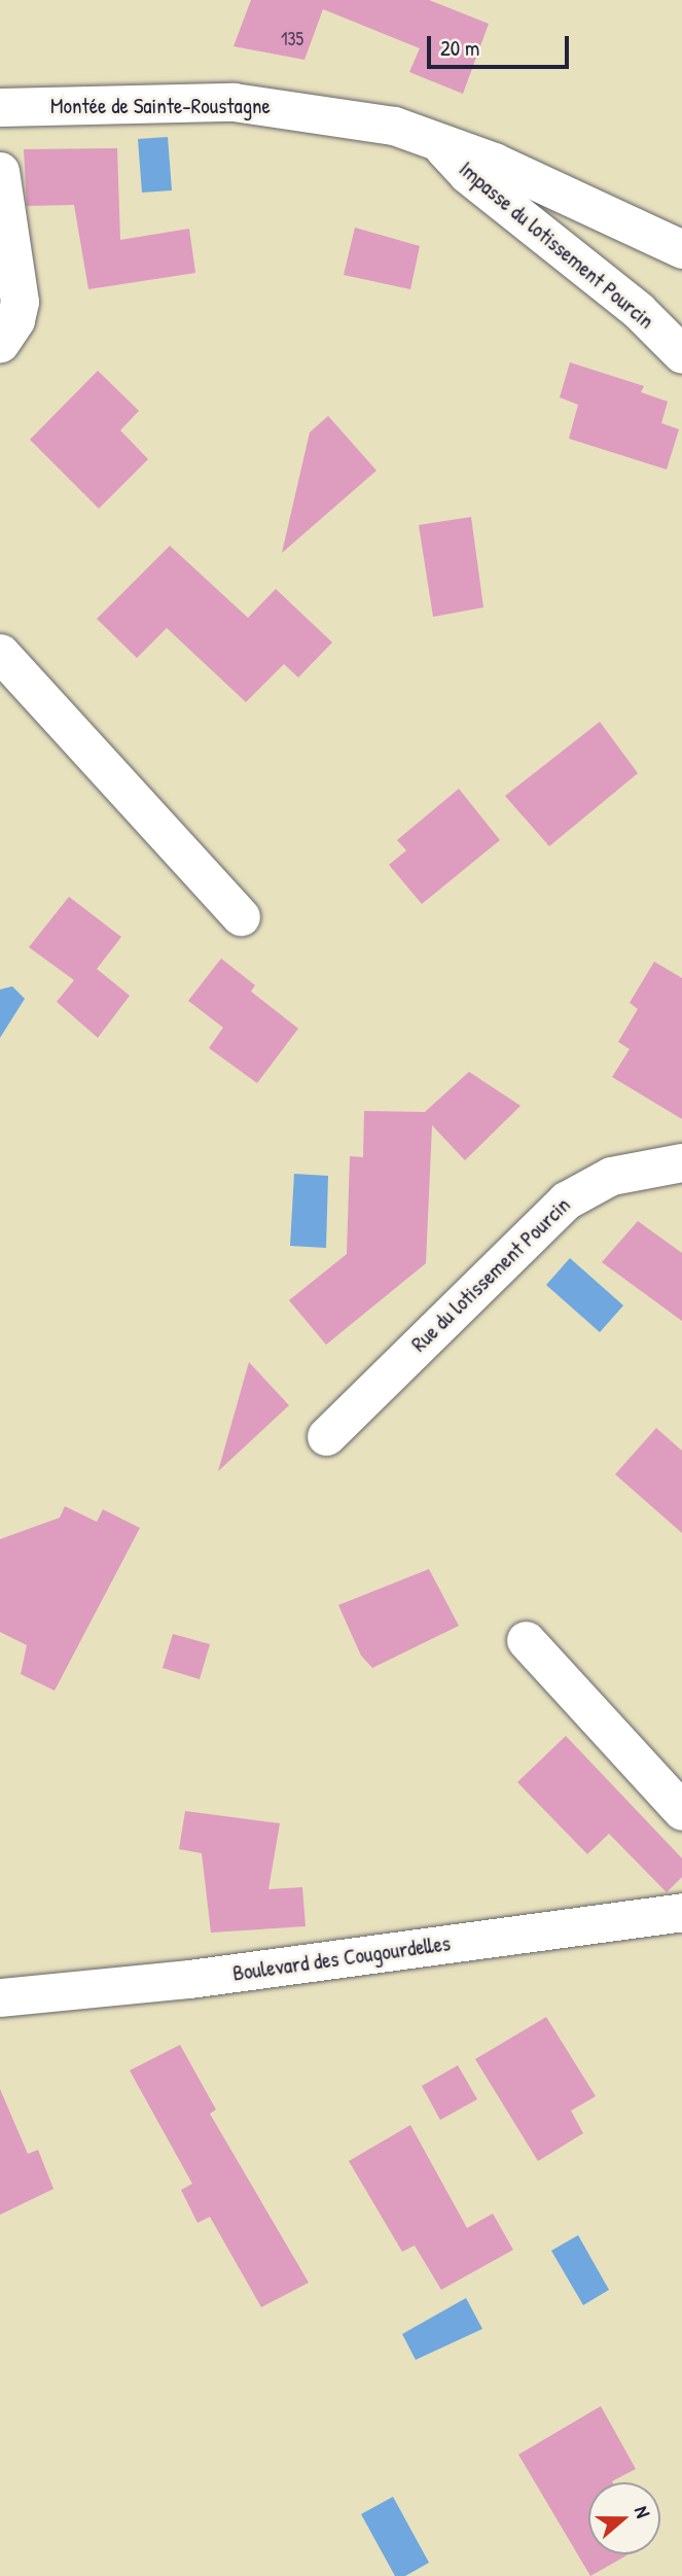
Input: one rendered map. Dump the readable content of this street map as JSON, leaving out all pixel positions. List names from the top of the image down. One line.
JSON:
{"streets":{"street":["Montée de Sainte-Roustagne","Impasse du lotissement Pourcin","Rue du lotissement Pourcin","Boulevard des Cougourdelles"]},"crossings":[["Montée de Sainte-Roustagne","Impasse du lotissement Pourcin"]],"house_numbers":["135"],"scale_bar":"20 m","north":"right"}
